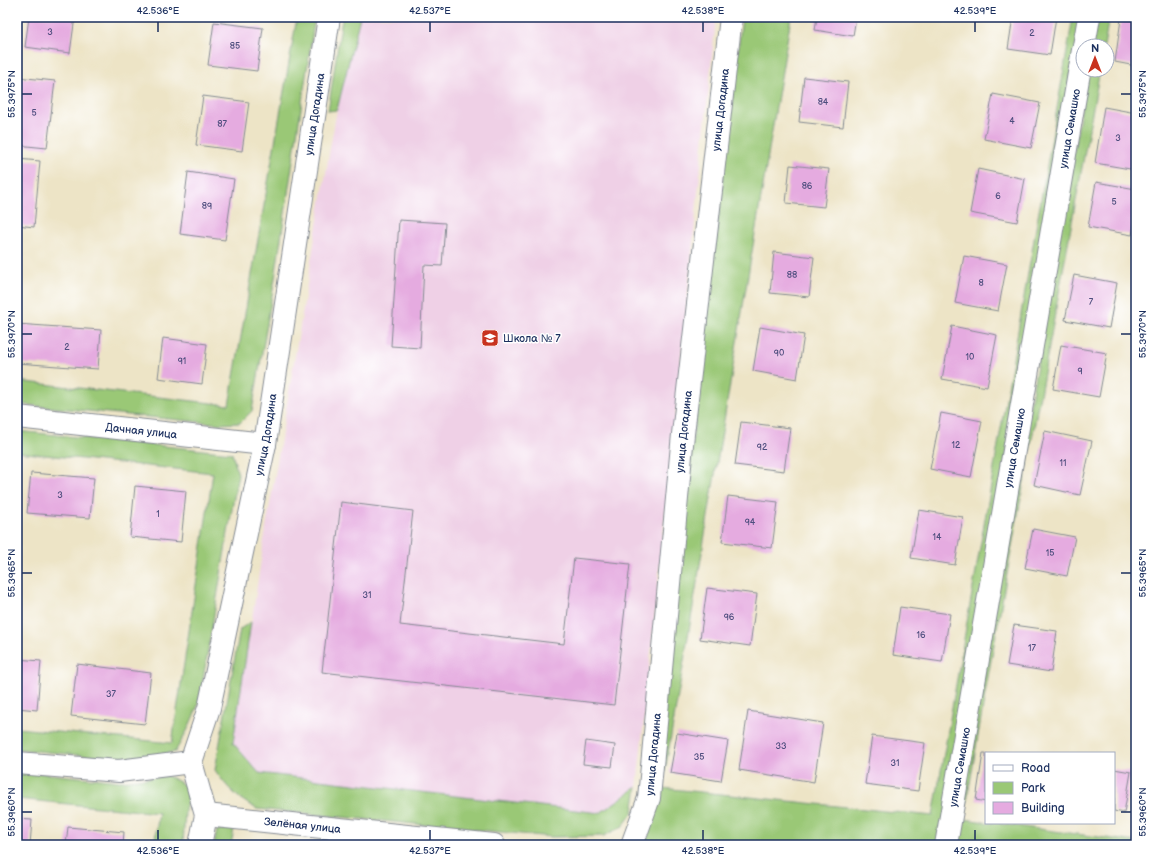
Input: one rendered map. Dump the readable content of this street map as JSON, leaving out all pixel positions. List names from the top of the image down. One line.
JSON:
{"streets":{"street":["улица Догадина","улица Семашко","Дачная улица","Зелёная улица"]},"crossings":[["улица Догадина","Дачная улица"]],"places":{"school or university":["Школа № 7"]},"house_numbers":["3","2","85","84","5","4","87","3","86","6","5","89","88","8","7","2","90","10","91","9","12","92","11","3","1","94","14","15","31","96","16","17","37","33","35","31"],"legend":["Road","Park","Building"],"north":"top","coordinates":["42.536°E","42.537°E","42.538°E","42.539°E","55.3975°N","55.3970°N","55.3965°N","55.3960°N"]}
